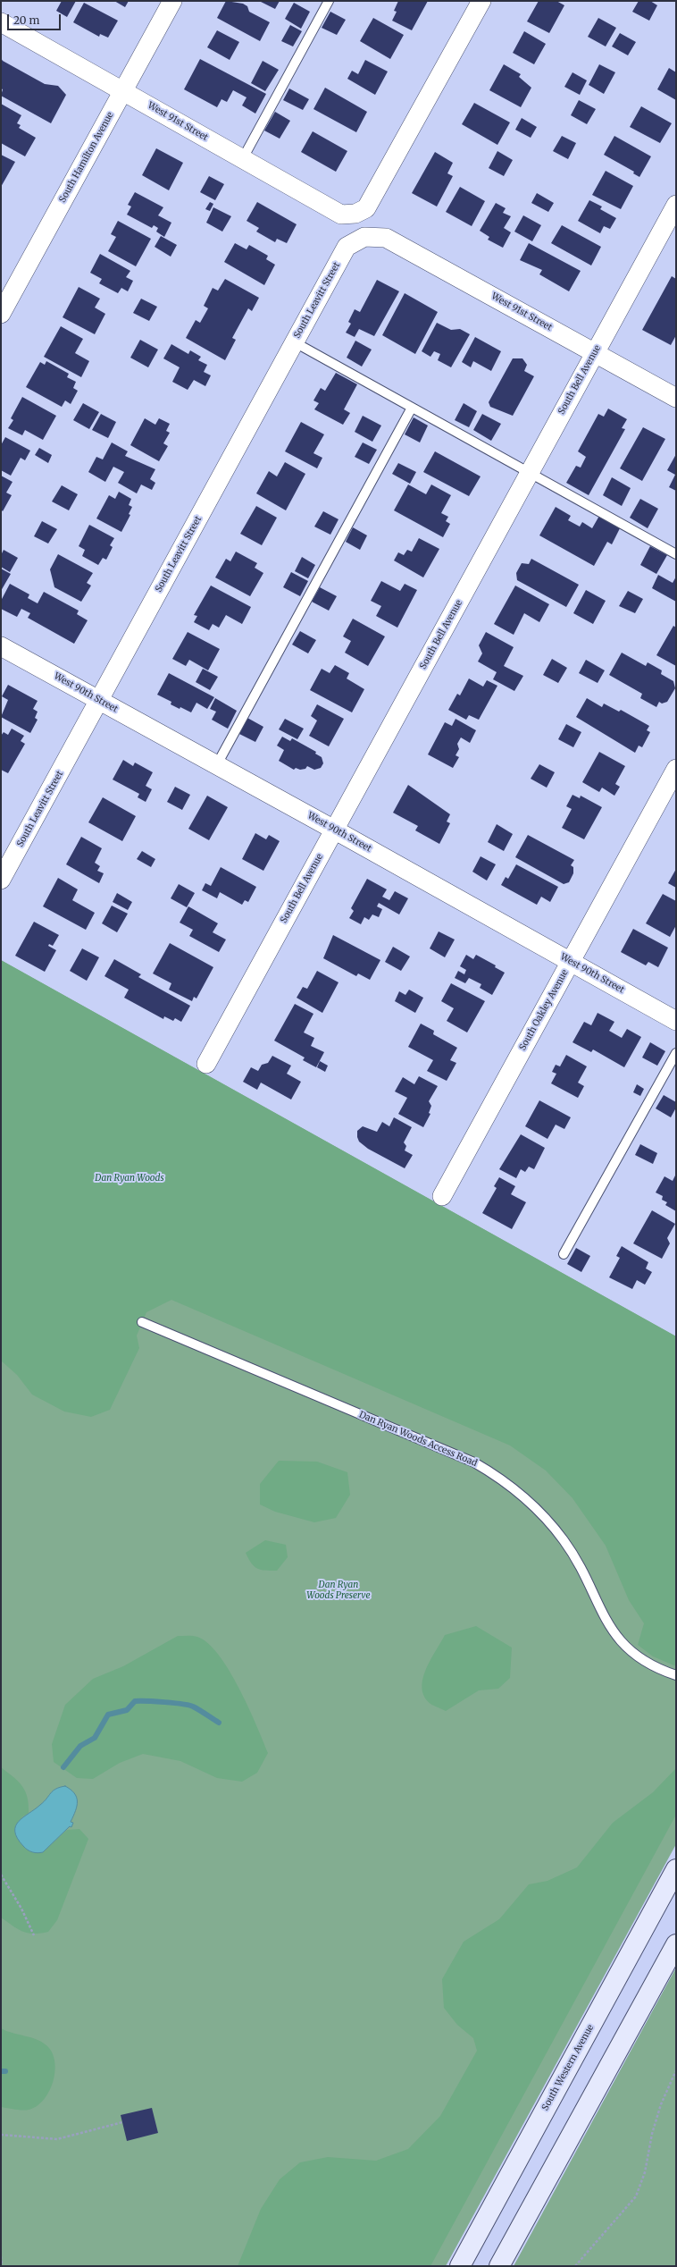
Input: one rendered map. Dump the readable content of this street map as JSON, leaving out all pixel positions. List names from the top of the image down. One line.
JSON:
{"streets":{"main road":["South Western Avenue"],"street":["West 91st Street","South Hamilton Avenue","South Leavitt Street","South Bell Avenue","West 90th Street","South Oakley Avenue"],"lane":["Dan Ryan Woods Access Road"]},"crossings":[["West 91st Street","South Hamilton Avenue"],["West 91st Street","South Leavitt Street"],["West 91st Street","South Bell Avenue"],["South Leavitt Street","West 90th Street"],["South Bell Avenue","West 90th Street"],["West 90th Street","South Oakley Avenue"]],"parks":["Dan Ryan Woods","Dan Ryan Woods Preserve"],"scale_bar":"20 m"}
